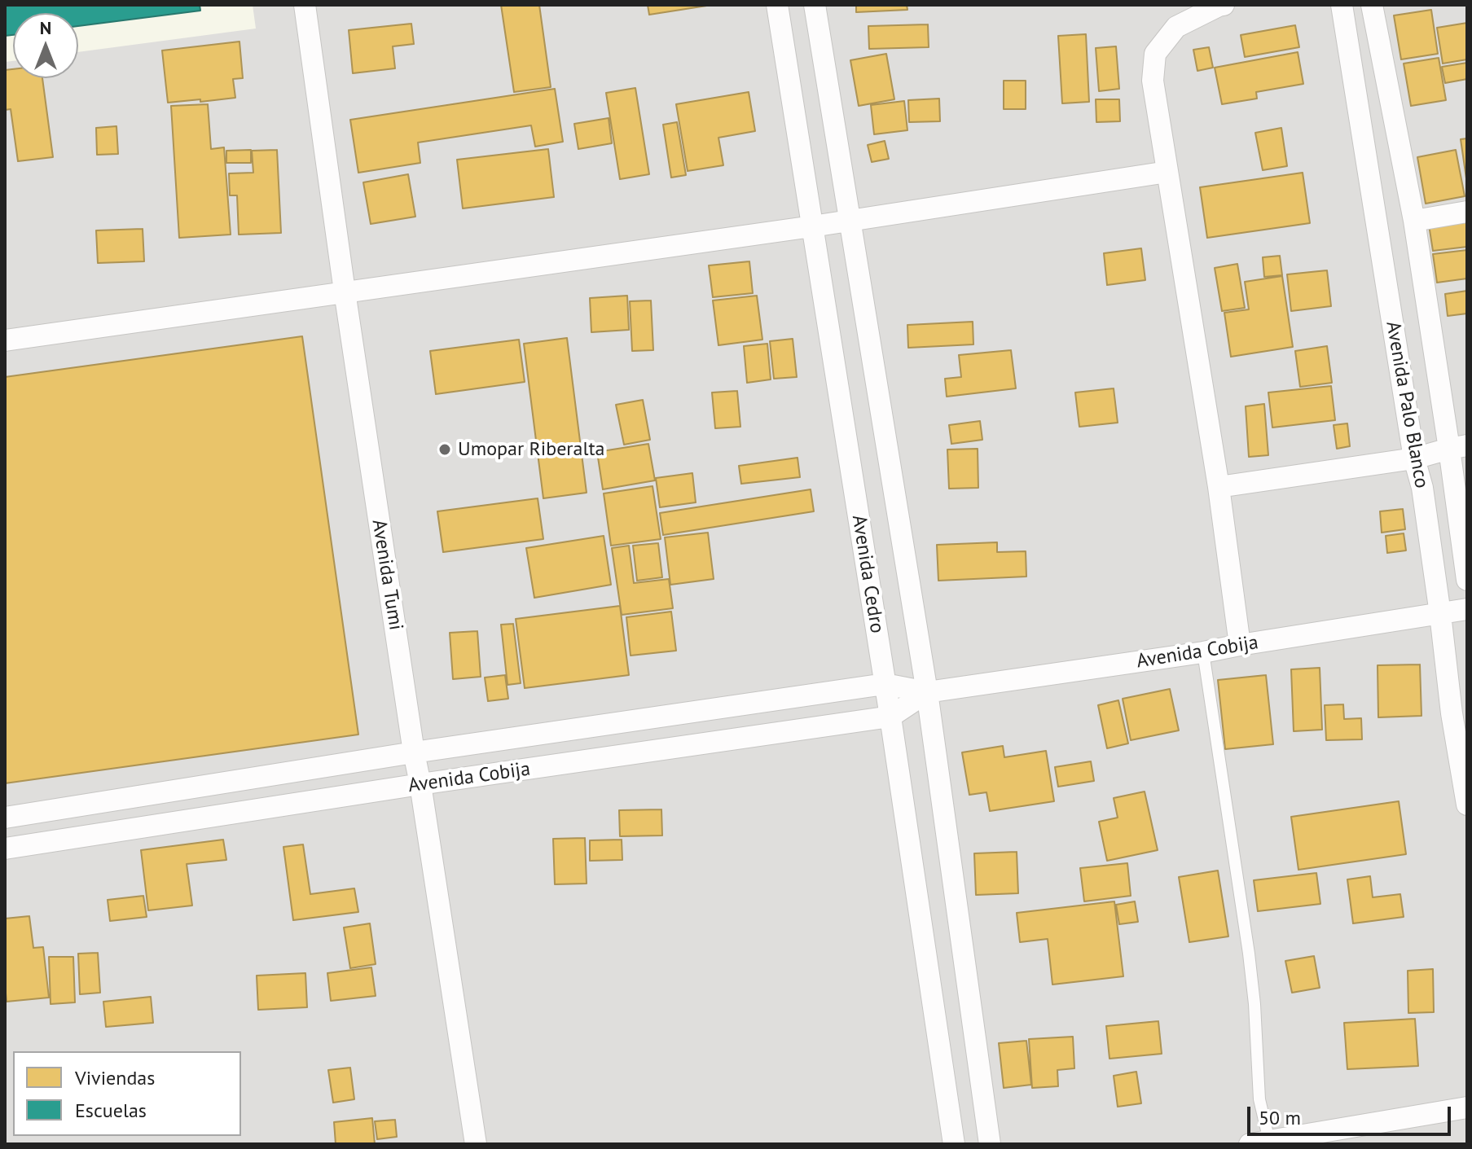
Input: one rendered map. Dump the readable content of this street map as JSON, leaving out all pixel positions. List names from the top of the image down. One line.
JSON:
{"streets":{"street":["Avenida Palo Blanco","Avenida Cedro","Avenida Tumi","Avenida Cobija"]},"crossings":[["Avenida Palo Blanco","Avenida Cobija"],["Avenida Cedro","Avenida Cobija"],["Avenida Tumi","Avenida Cobija"]],"places":["Umopar Riberalta"],"legend":["Viviendas","Escuelas"],"scale_bar":"50 m","north":"top"}
